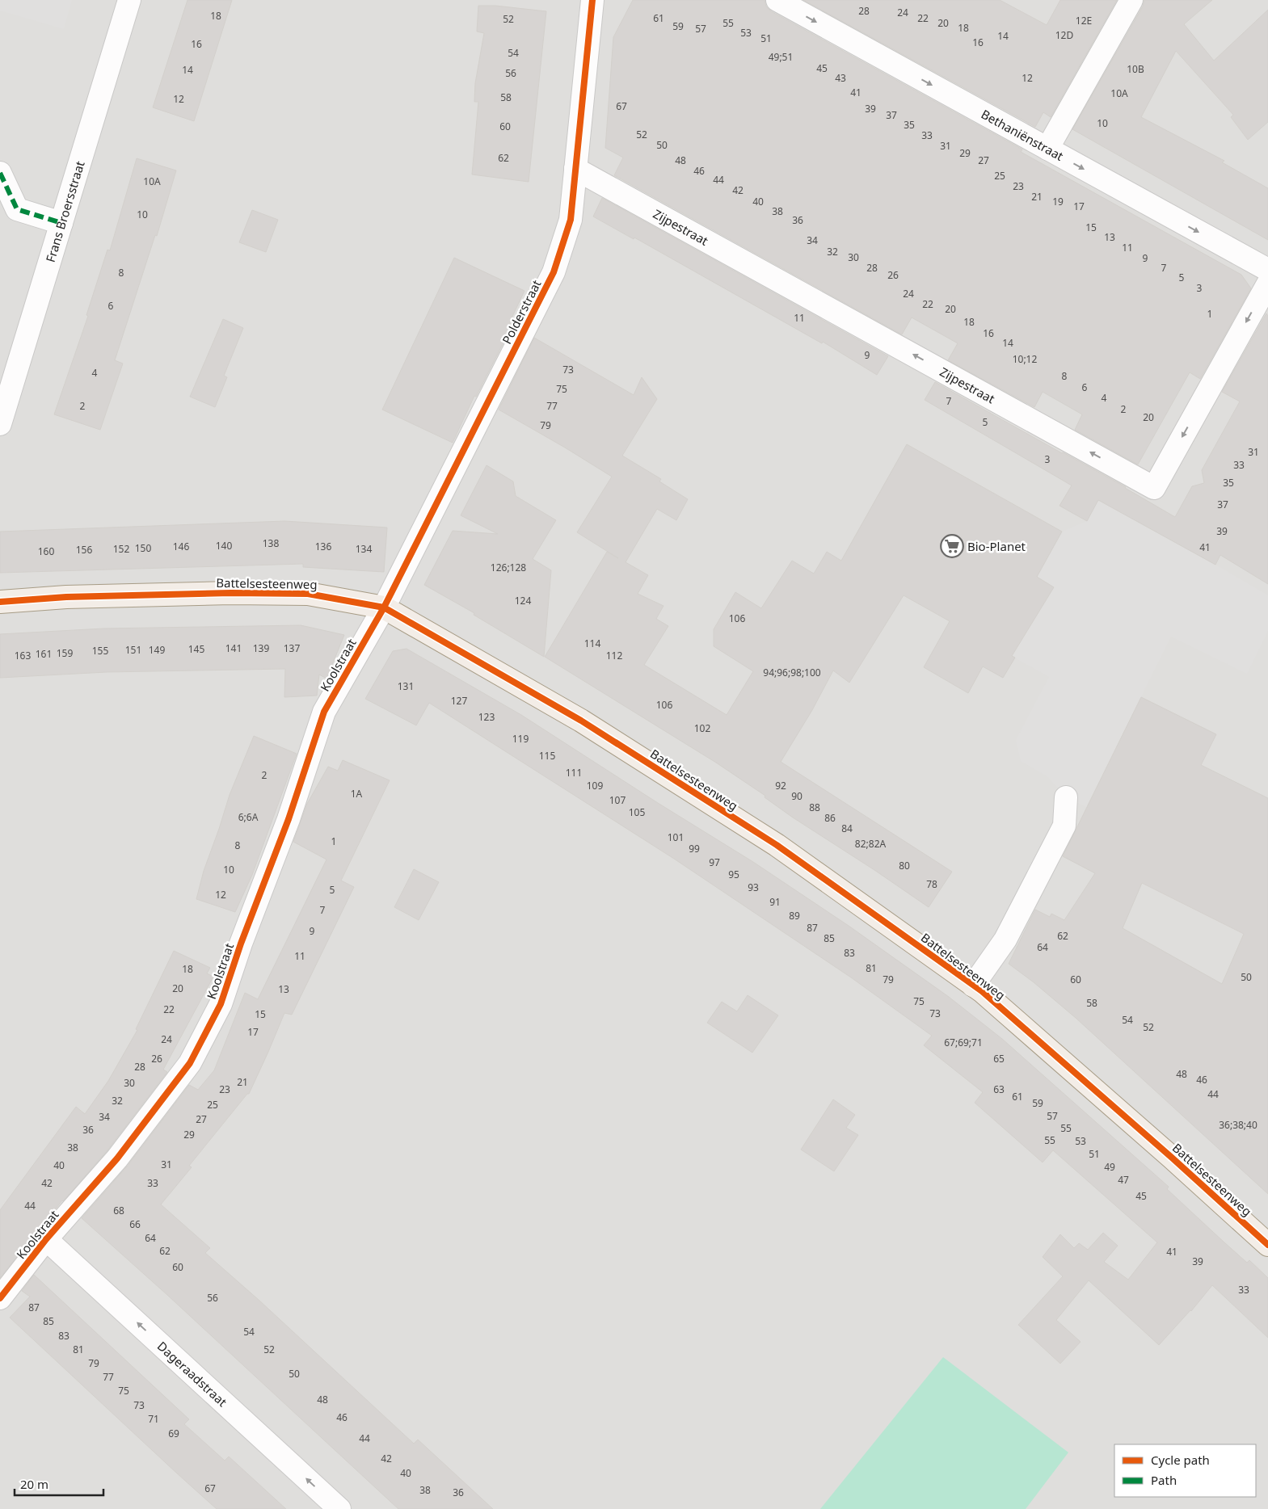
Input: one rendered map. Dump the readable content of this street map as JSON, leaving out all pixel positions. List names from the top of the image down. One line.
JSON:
{"streets":{"main road":["Battelsesteenweg"],"street":["Bethaniënstraat","Frans Broersstraat","Zijpestraat","Polderstraat","Koolstraat","Dageraadstraat"]},"crossings":[["Zijpestraat","Polderstraat"],["Polderstraat","Battelsesteenweg"],["Polderstraat","Koolstraat"],["Battelsesteenweg","Koolstraat"],["Koolstraat","Dageraadstraat"]],"one_way":["Bethaniënstraat","Dageraadstraat"],"places":{"supermarket":["Bio-Planet"]},"house_numbers":["28","24","18","61","22","52","12E","55","20","59","18","57","53","12D","14","51","16","16","54","49;51","45","10B","14","56","43","12","41","10A","58","12","67","39","37","10","35","60","52","33","50","31","29","62","48","27","46","25","44","10A","23","42","21","40","19","17","38","10","36","15","13","34","11","32","30","9","28","7","8","26","5","3","24","22","6","20","1","11","18","16","14","9","10;12","73","4","8","6","75","4","7","2","77","2","20","5","79","31","3","33","35","37","39","138","140","146","136","41","150","152","134","156","160","126;128","124","106","114","141","139","137","145","151","149","155","159","161","163","112","94;96;98;100","131","127","106","123","102","119","115","111","2","109","92","1A","90","107","88","105","6;6A","86","84","101","1","82;82A","8","99","97","80","10","95","78","93","5","12","91","7","89","87","9","62","85","64","83","11","81","18","50","79","60","20","13","75","58","22","73","15","54","52","17","24","67;69;71","26","65","28","48","46","21","30","23","63","44","61","32","59","25","57","34","27","36;38;40","55","36","29","55","53","38","51","31","40","49","47","42","33","45","44","68","66","64","62","41","39","60","33","56","87","85","54","83","81","52","79","50","77","75","48","73","46","71","69","44","42","40","67","38","36"],"legend":["Cycle path","Path"],"scale_bar":"20 m"}
